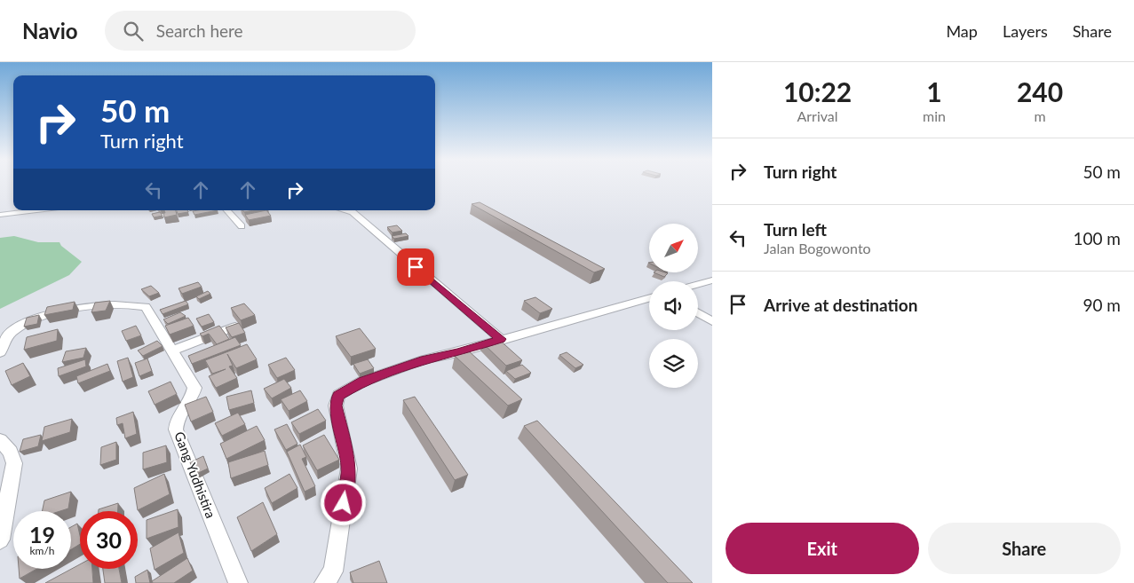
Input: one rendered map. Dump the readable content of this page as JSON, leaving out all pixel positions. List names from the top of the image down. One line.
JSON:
{"streets":{"street":["Gang Yudhistira"]},"north":"top right","page":{"header":"Navio","search":"Search here","nav":["Map","Layers","Share"],"eta":["10:22","Arrival","1","min","240","m"],"turn":["50 m","Turn right"],"list":[{"name":"Turn right","value":"50 m"},{"name":"Turn left","note":"Jalan Bogowonto","value":"100 m"},{"name":"Arrive at destination","value":"90 m"}],"speed":"19 km/h","limit":"30","buttons":["Exit","Share"]}}
